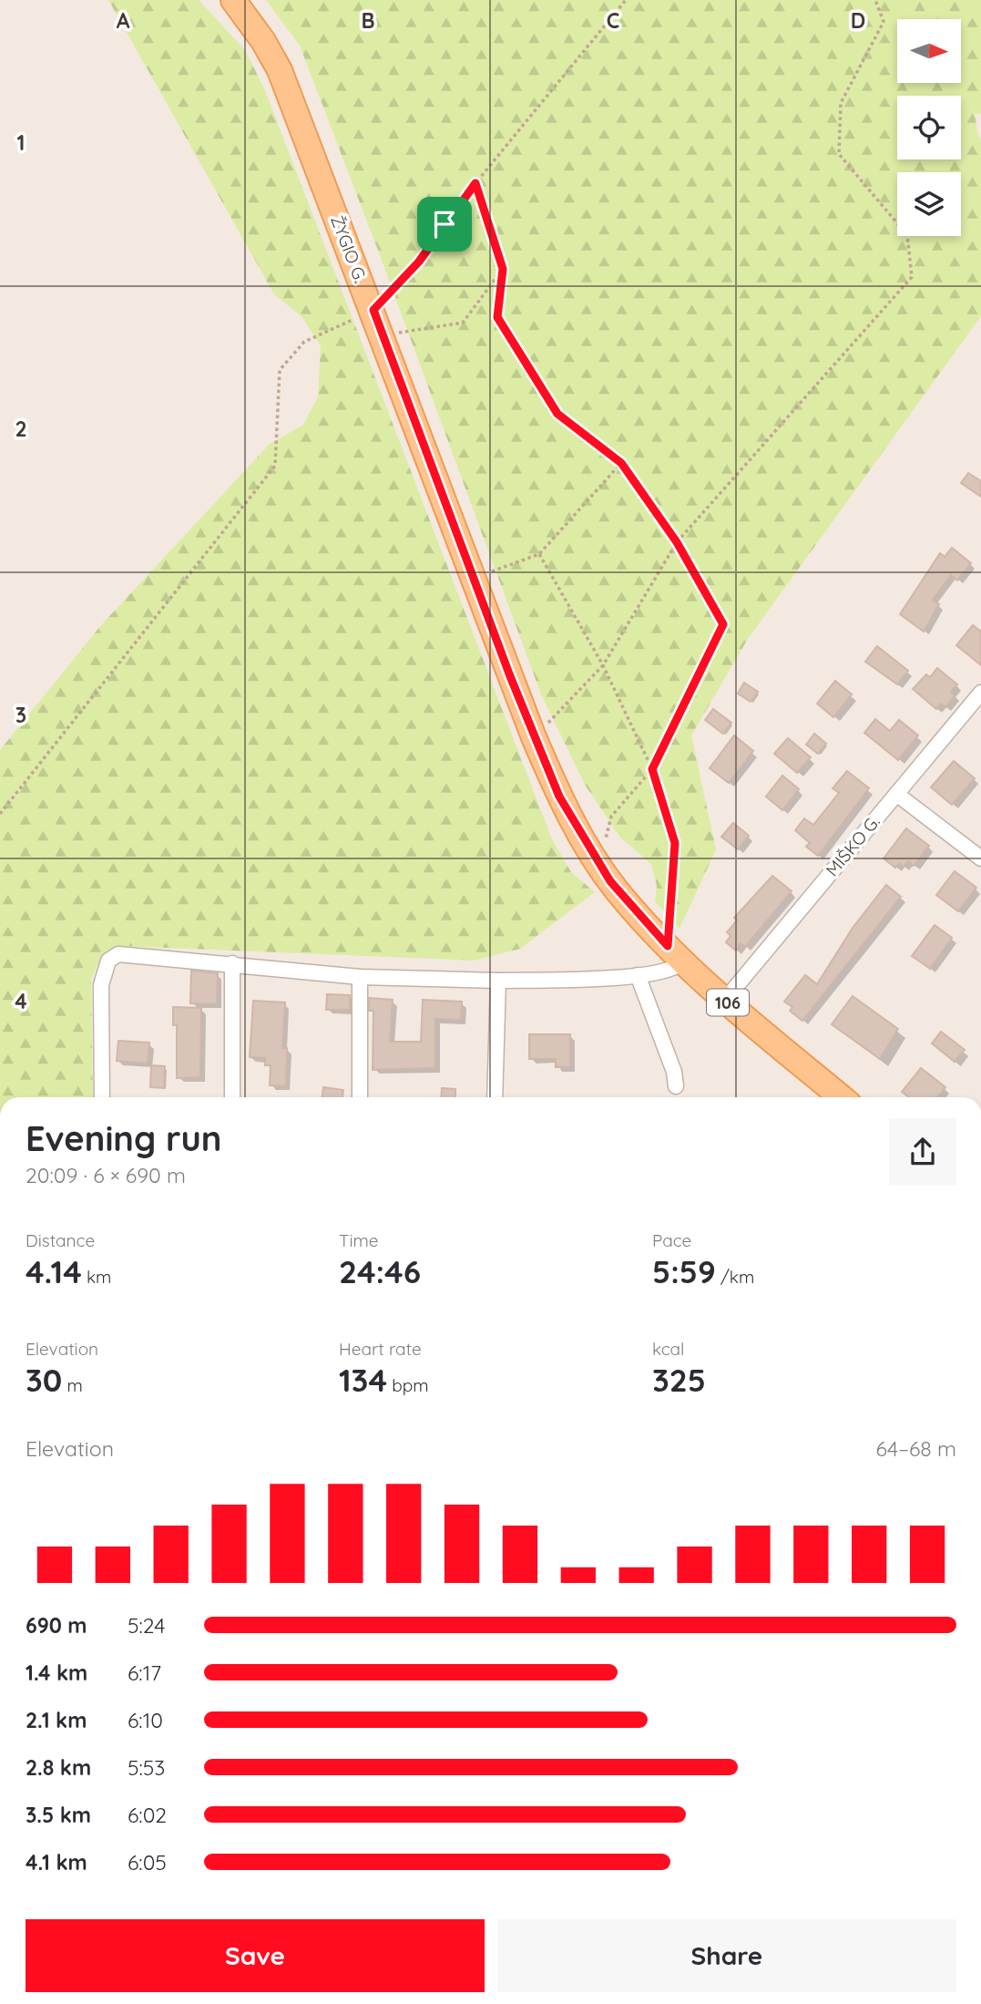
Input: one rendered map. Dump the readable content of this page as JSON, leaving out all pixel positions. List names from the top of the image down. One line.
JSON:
{"streets":{"main road":["ŽYGIO G.","106"],"street":["MIŠKO G."]},"crossings":[["ŽYGIO G.","106"],["MIŠKO G.","106"]],"north":"right","page":{"heading":["Evening run","20:09 · 6 × 690 m"],"stats":[["Distance","4.14 km"],["Time","24:46"],["Pace","5:59 /km"],["Elevation","30 m"],["Heart rate","134 bpm"],["kcal","325"]],"chart":["Elevation","64–68 m"],"list":[{"name":"690 m","note":"5:24"},{"name":"1.4 km","note":"6:17"},{"name":"2.1 km","note":"6:10"},{"name":"2.8 km","note":"5:53"},{"name":"3.5 km","note":"6:02"},{"name":"4.1 km","note":"6:05"}],"buttons":["Save","Share"]},"grid":{"columns":["A","B","C","D"],"rows":["1","2","3","4"]}}
